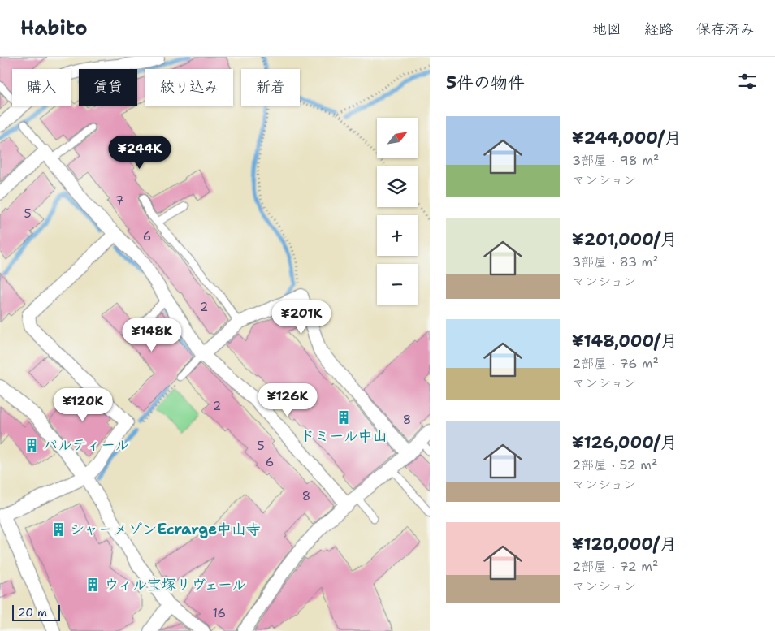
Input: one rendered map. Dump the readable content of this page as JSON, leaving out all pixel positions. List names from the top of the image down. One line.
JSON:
{"places":{"building":["ドミール中山","パルティール","シャーメゾンEcrarge中山寺","ウィル宝塚リヴェール"]},"house_numbers":["7","5","6","2","2","8","5","6","8","16"],"scale_bar":"20 m","north":"top right","page":{"header":"Habito","nav":["地図","経路","保存済み"],"heading":"5件の物件","chip":["購入","賃貸","絞り込み","新着"],"list":[{"name":"¥244,000/月","note":"3部屋 · 98 m² · マンション"},{"name":"¥201,000/月","note":"3部屋 · 83 m² · マンション"},{"name":"¥148,000/月","note":"2部屋 · 76 m² · マンション"},{"name":"¥126,000/月","note":"2部屋 · 52 m² · マンション"},{"name":"¥120,000/月","note":"2部屋 · 72 m² · マンション"}],"map_buttons":["+","−"],"price":["¥244K","¥201K","¥148K","¥126K","¥120K"],"scale":"20 m"}}
